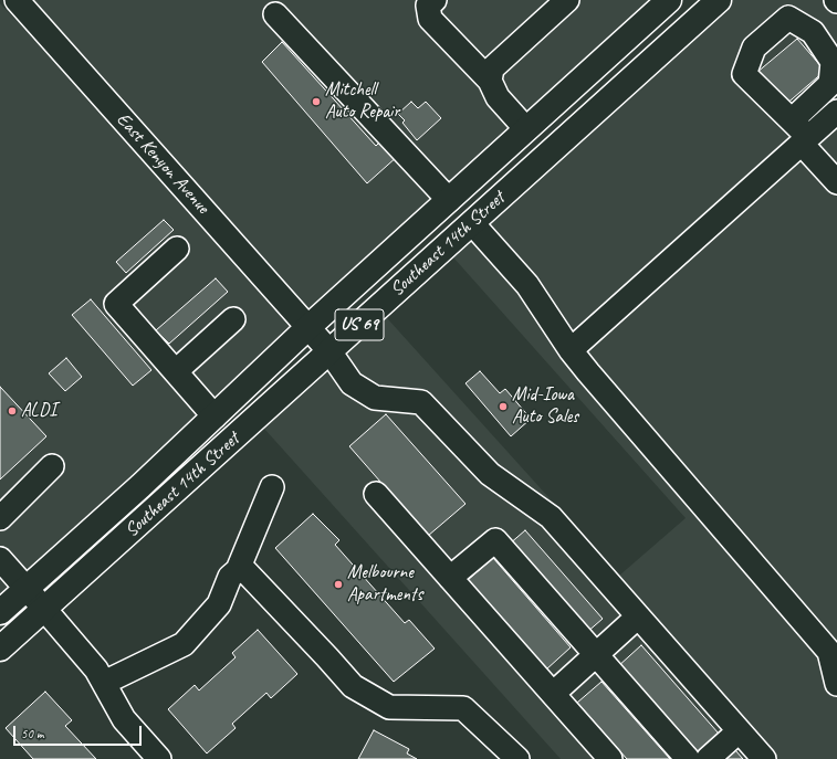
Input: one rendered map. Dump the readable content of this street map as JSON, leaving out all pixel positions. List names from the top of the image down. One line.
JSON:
{"streets":{"main road":["Southeast 14th Street","US 69"],"street":["East Kenyon Avenue"]},"crossings":[["East Kenyon Avenue","Southeast 14th Street"]],"places":["Mitchell Auto Repair","Mid-Iowa Auto Sales","ALDI","Melbourne Apartments"],"scale_bar":"50 m"}
